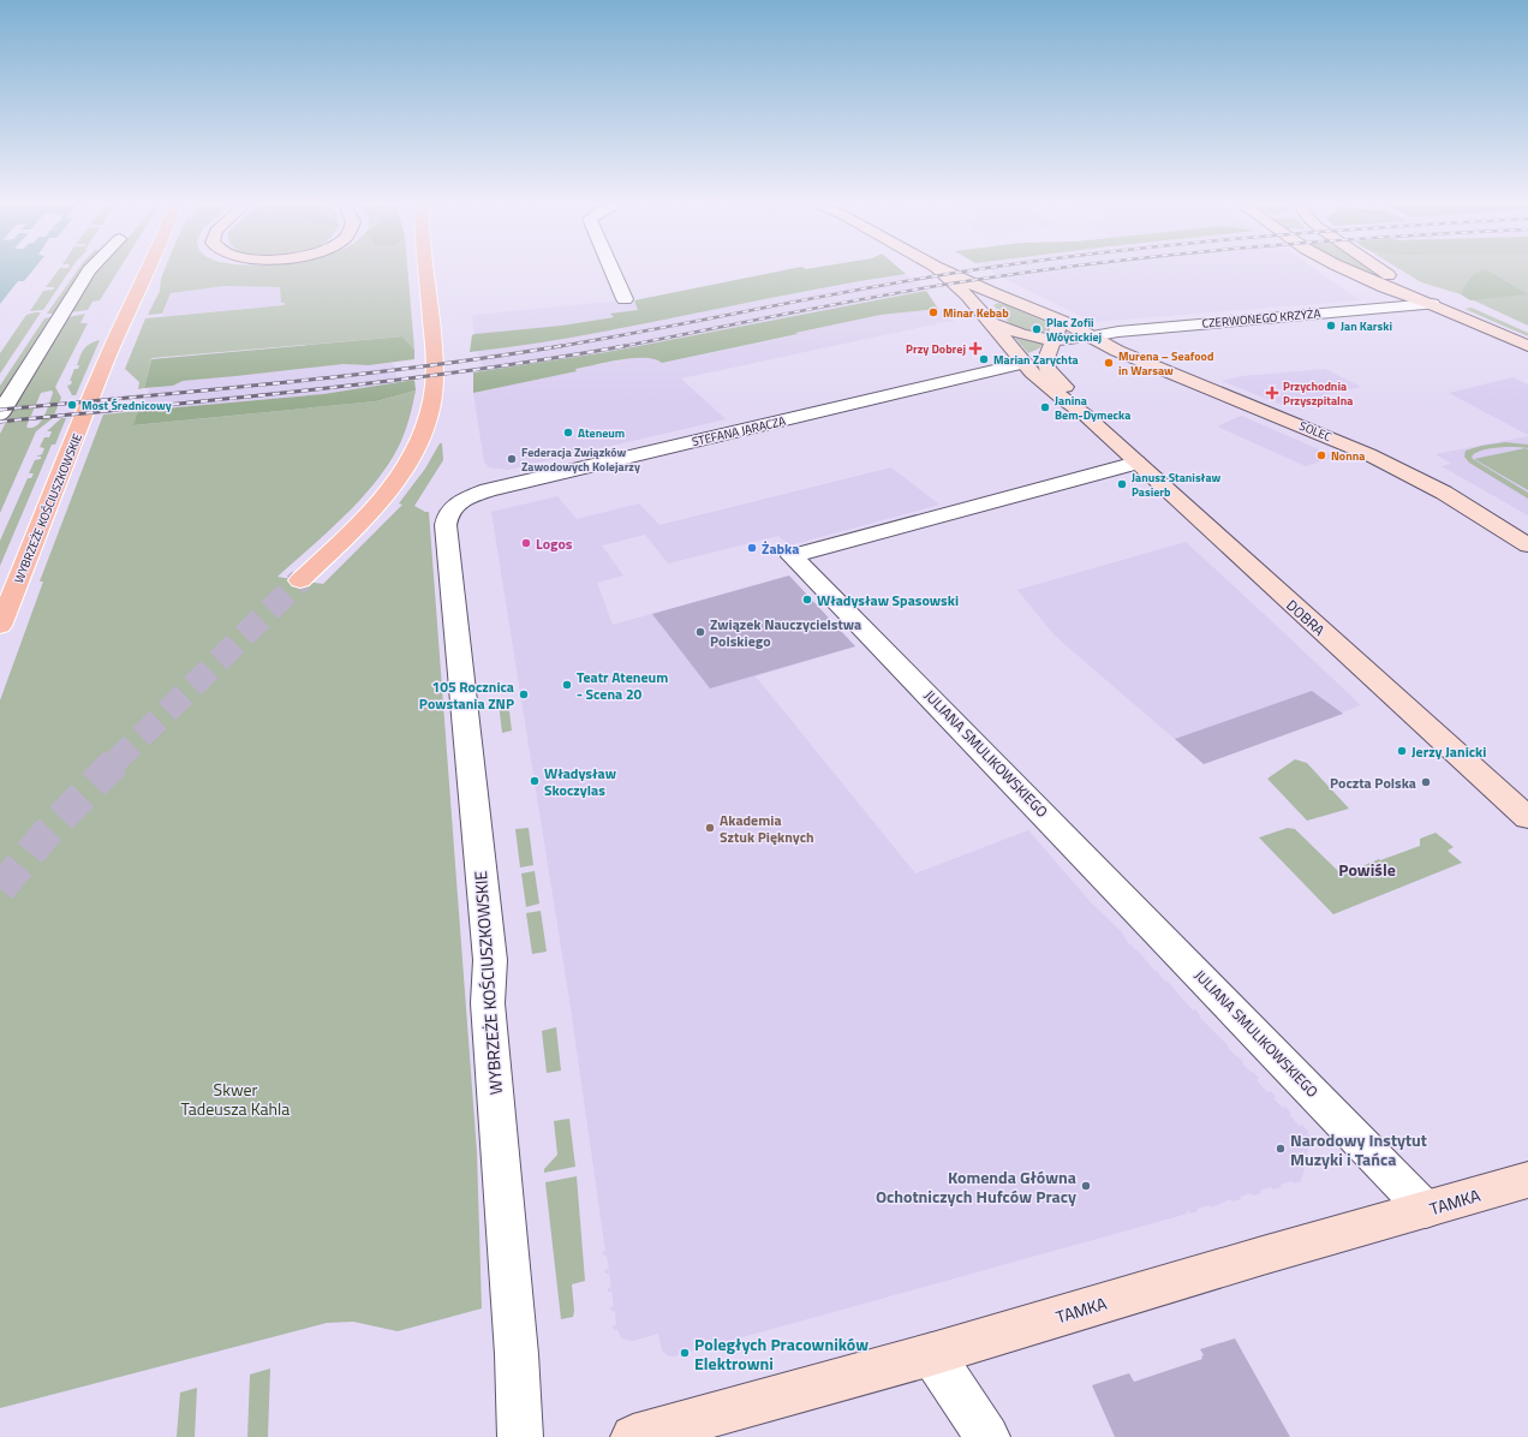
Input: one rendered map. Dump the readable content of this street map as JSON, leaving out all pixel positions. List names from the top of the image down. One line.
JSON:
{"streets":{"main road":["WYBRZEŻE KOŚCIUSZKOWSKIE"],"street":["CZERWONEGO KRZYŻA","STEFANA JARACZA","SOLEC","DOBRA","JULIANA SMULIKOWSKIEGO","TAMKA"]},"crossings":[["CZERWONEGO KRZYŻA","SOLEC"],["STEFANA JARACZA","WYBRZEŻE KOŚCIUSZKOWSKIE"],["STEFANA JARACZA","DOBRA"],["DOBRA","JULIANA SMULIKOWSKIEGO"],["JULIANA SMULIKOWSKIEGO","TAMKA"]],"districts":["Powiśle"],"parks":["Skwer Tadeusza Kahla"],"places":{"other":["Minar Kebab","Jan Karski","Plac Zofii Wóycickiej","Marian Zarychta","Murena – Seafood in Warsaw","Most Średnicowy","Janina Bem-Dymecka","Ateneum","Nonna","Federacja Związków Zawodowych Kolejarzy","Janusz Stanisław Pasierb","Logos","Żabka","Władysław Spasowski","Związek Nauczycielstwa Polskiego","Teatr Ateneum - Scena 20","105 Rocznica Powstania ZNP","Jerzy Janicki","Władysław Skoczylas","Poczta Polska","Akademia Sztuk Pięknych","Narodowy Instytut Muzyki i Tańca","Komenda Główna Ochotniczych Hufców Pracy","Poległych Pracowników Elektrowni"],"health":["Przy Dobrej","Przychodnia Przyszpitalna"]}}
